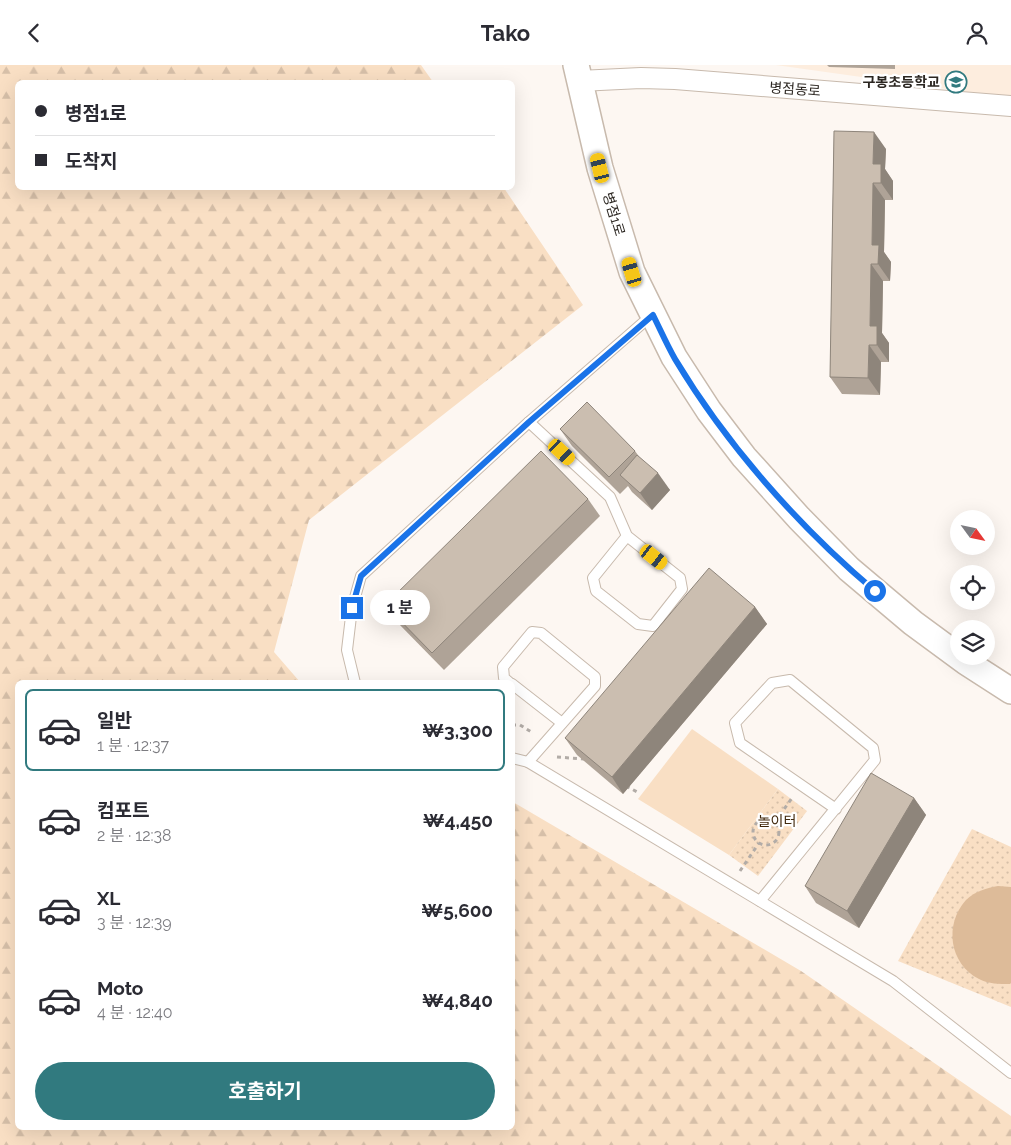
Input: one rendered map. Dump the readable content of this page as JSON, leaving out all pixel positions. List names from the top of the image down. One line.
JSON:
{"streets":{"street":["병점동로","병점1로"]},"crossings":[["병점동로","병점1로"]],"parks":["놀이터"],"places":{"school or university":["구봉초등학교"]},"north":"bottom right","page":{"header":"Tako","banner":["병점1로","도착지"],"bubble":"1 분","list":[{"name":"일반","note":"1 분 · 12:37","value":"₩3,300"},{"name":"컴포트","note":"2 분 · 12:38","value":"₩4,450"},{"name":"XL","note":"3 분 · 12:39","value":"₩5,600"},{"name":"Moto","note":"4 분 · 12:40","value":"₩4,840"}],"buttons":"호출하기"}}
